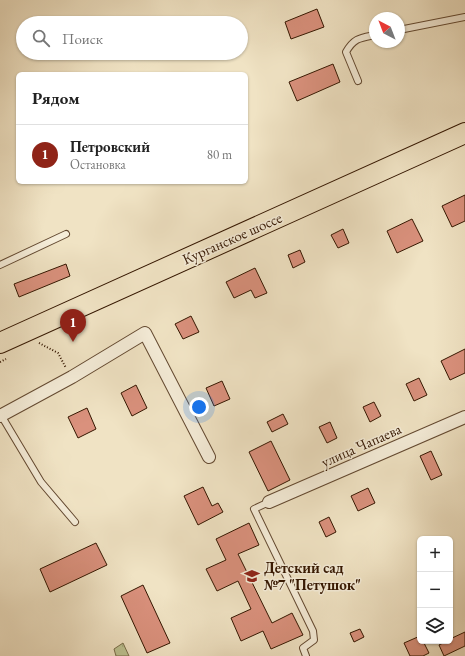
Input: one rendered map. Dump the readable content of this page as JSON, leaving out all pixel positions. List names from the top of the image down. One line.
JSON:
{"streets":{"main road":["Курганское шоссе"],"street":["улица Чапаева"]},"places":{"school or university":["Детский сад №7 \"Петушок\""]},"north":"top left","page":{"search":"Поиск","heading":"Рядом","list":[{"mark":"1","name":"Петровский","note":"Остановка","value":"80 m"}],"pins":"1","map_buttons":["+","−"]}}
